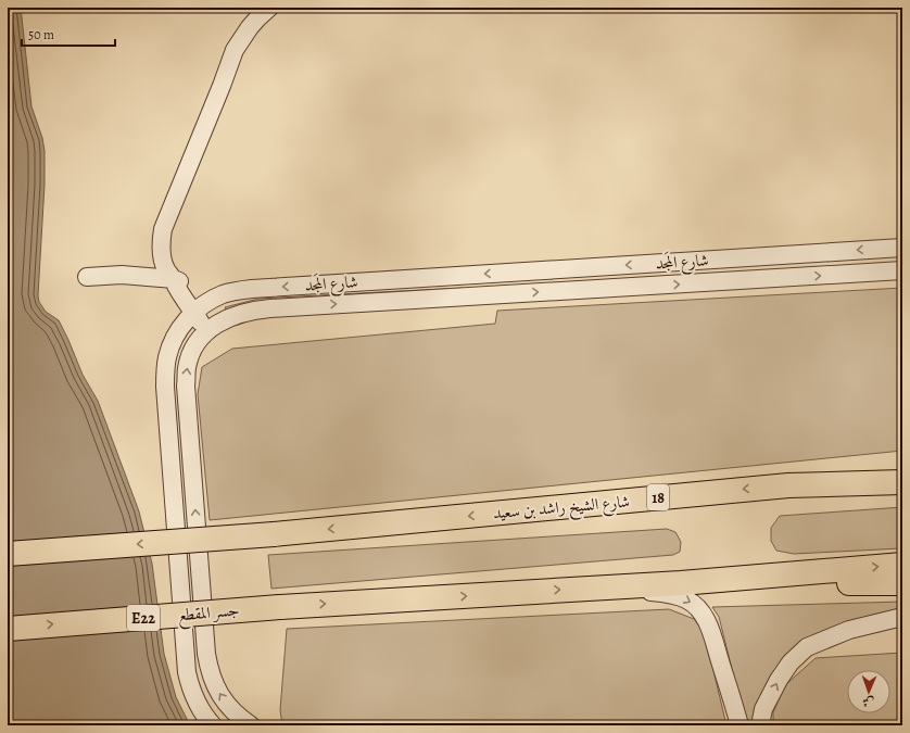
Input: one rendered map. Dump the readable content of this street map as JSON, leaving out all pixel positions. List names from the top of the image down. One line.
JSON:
{"streets":{"highway":["18","شارع الشيخ راشد بن سعيد","جسر المقطع","E22"],"street":["شارع المَجد"]},"one_way":["جسر المقطع"],"scale_bar":"50 m","north":"bottom"}
